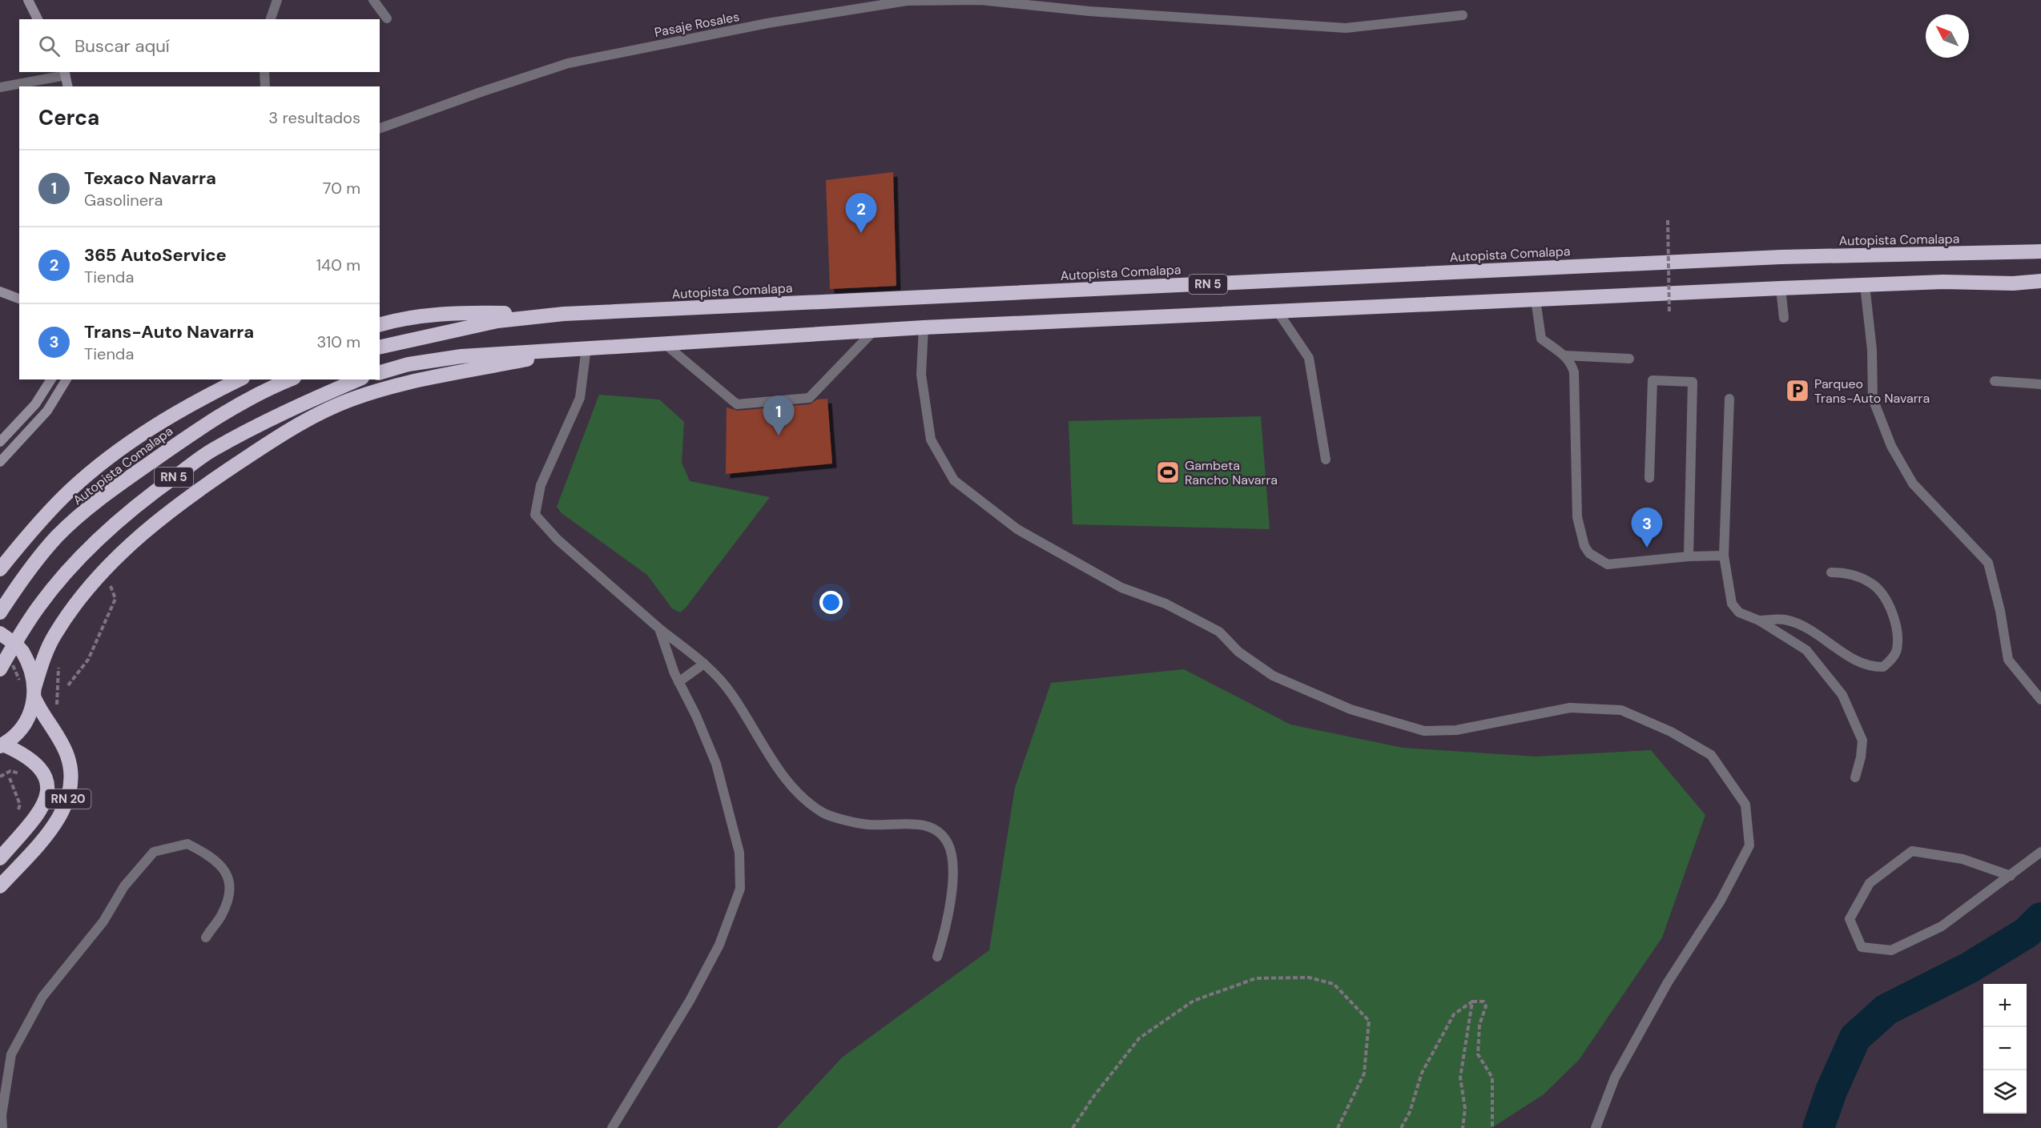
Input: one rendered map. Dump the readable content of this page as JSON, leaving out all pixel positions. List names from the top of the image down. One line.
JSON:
{"streets":{"highway":["Autopista Comalapa","RN 5","RN 20"],"street":["Pasaje Rosales"]},"places":{"parking":["Parqueo Trans-Auto Navarra"],"sports":["Gambeta Rancho Navarra"]},"north":"top left","page":{"search":"Buscar aquí","heading":["Cerca","3 resultados"],"list":[{"mark":"1","name":"Texaco Navarra","note":"Gasolinera","value":"70 m"},{"mark":"2","name":"365 AutoService","note":"Tienda","value":"140 m"},{"mark":"3","name":"Trans-Auto Navarra","note":"Tienda","value":"310 m"}],"pins":["2","1","3"],"map_buttons":["+","−"]}}
